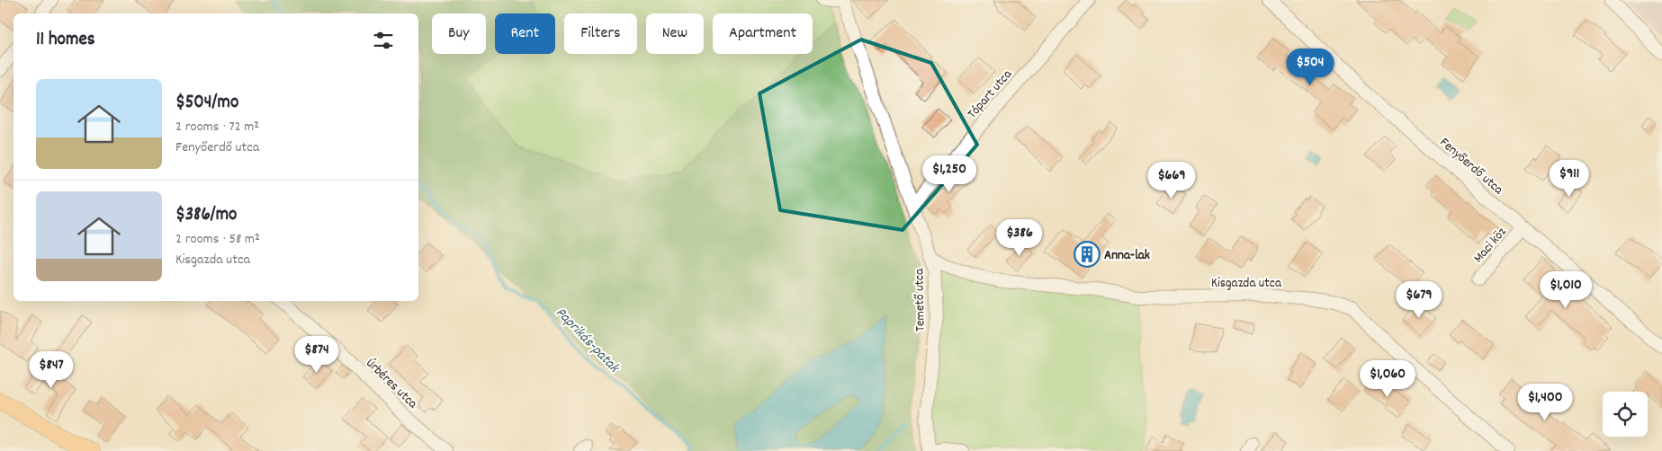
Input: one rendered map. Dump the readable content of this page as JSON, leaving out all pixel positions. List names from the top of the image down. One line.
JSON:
{"streets":{"street":["Tópart utca","Fenyőerdő utca","Maci köz","Kisgazda utca","Temető utca","Úrbéres utca"]},"crossings":[["Tópart utca","Temető utca"],["Fenyőerdő utca","Maci köz"],["Kisgazda utca","Temető utca"]],"water":["Paprikás-patak"],"places":{"building":["Anna-lak"]},"page":{"chip":["Buy","Rent","Filters","New","Apartment"],"heading":"11 homes","price":["$504","$1,250","$911","$669","$386","$1,010","$679","$874","$847","$1,060","$1,400"],"list":[{"name":"$504/mo","note":"2 rooms · 72 m² · Fenyőerdő utca"},{"name":"$386/mo","note":"2 rooms · 58 m² · Kisgazda utca"}]}}
